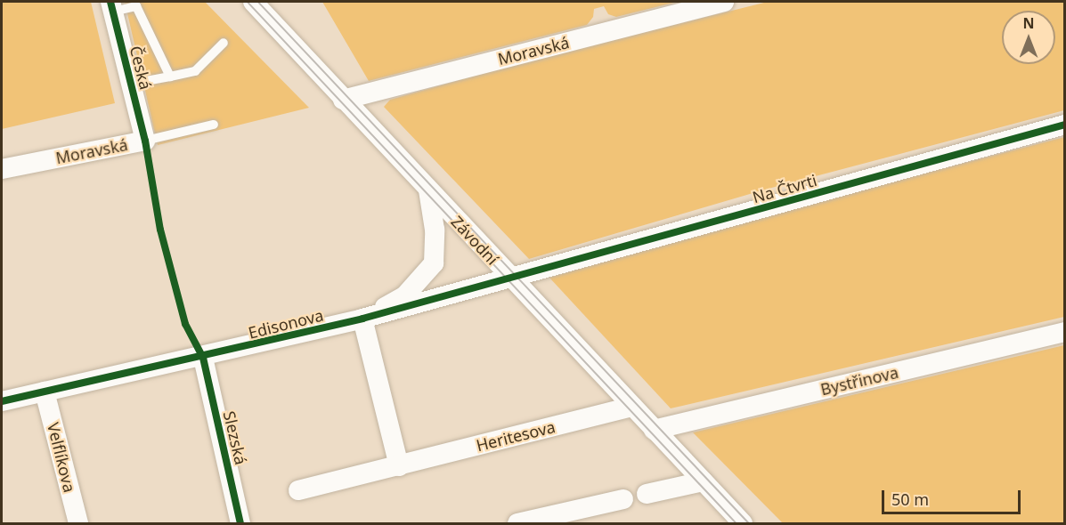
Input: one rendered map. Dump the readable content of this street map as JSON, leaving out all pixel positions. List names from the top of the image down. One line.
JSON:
{"streets":{"street":["Moravská","Česká","Na Čtvrti","Závodní","Edisonova","Bystřinova","Heritesova","Slezská","Velflíkova"]},"crossings":[["Moravská","Česká"],["Moravská","Závodní"],["Na Čtvrti","Závodní"],["Na Čtvrti","Edisonova"],["Závodní","Edisonova"],["Závodní","Bystřinova"],["Závodní","Heritesova"],["Edisonova","Slezská"],["Edisonova","Velflíkova"]],"scale_bar":"50 m","north":"top"}
